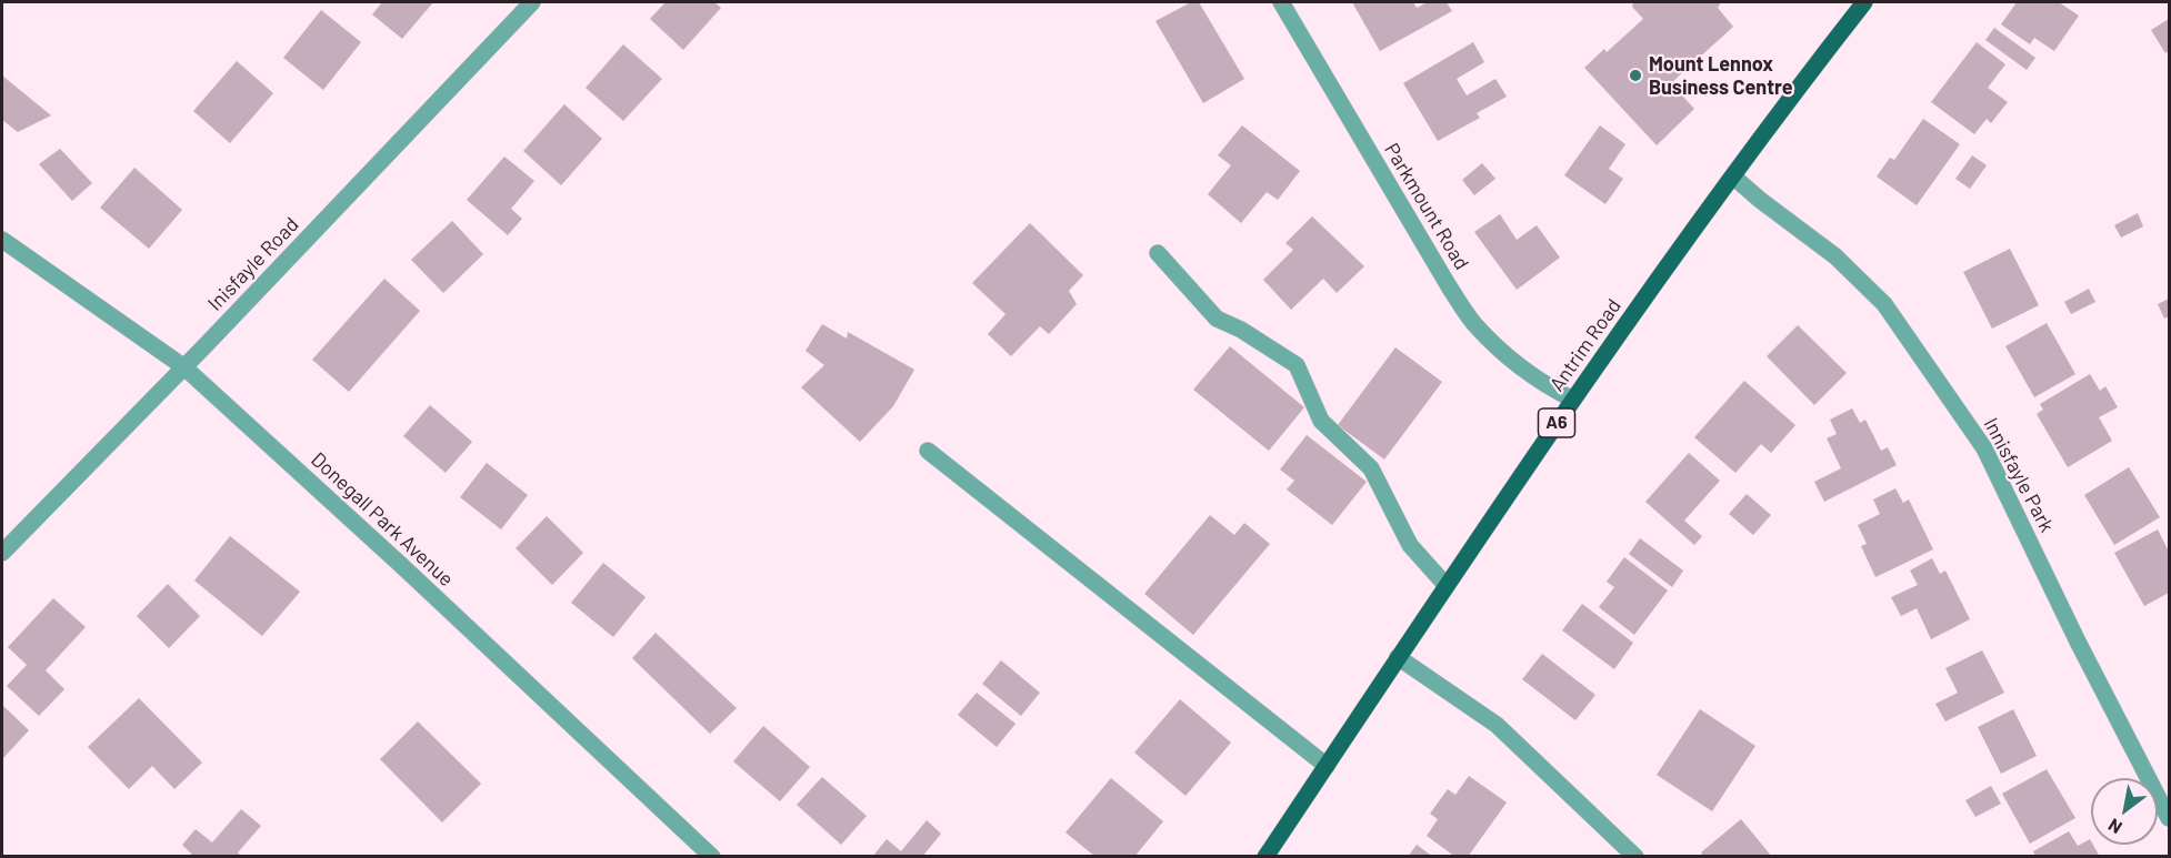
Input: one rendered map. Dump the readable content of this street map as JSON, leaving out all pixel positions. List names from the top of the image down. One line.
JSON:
{"streets":{"main road":["Antrim Road","A6"],"street":["Parkmount Road","Inisfayle Road","Innisfayle Park","Donegall Park Avenue"]},"crossings":[["Parkmount Road","Antrim Road"],["Inisfayle Road","Donegall Park Avenue"],["Antrim Road","Innisfayle Park"]],"places":["Mount Lennox Business Centre"],"north":"bottom left"}
